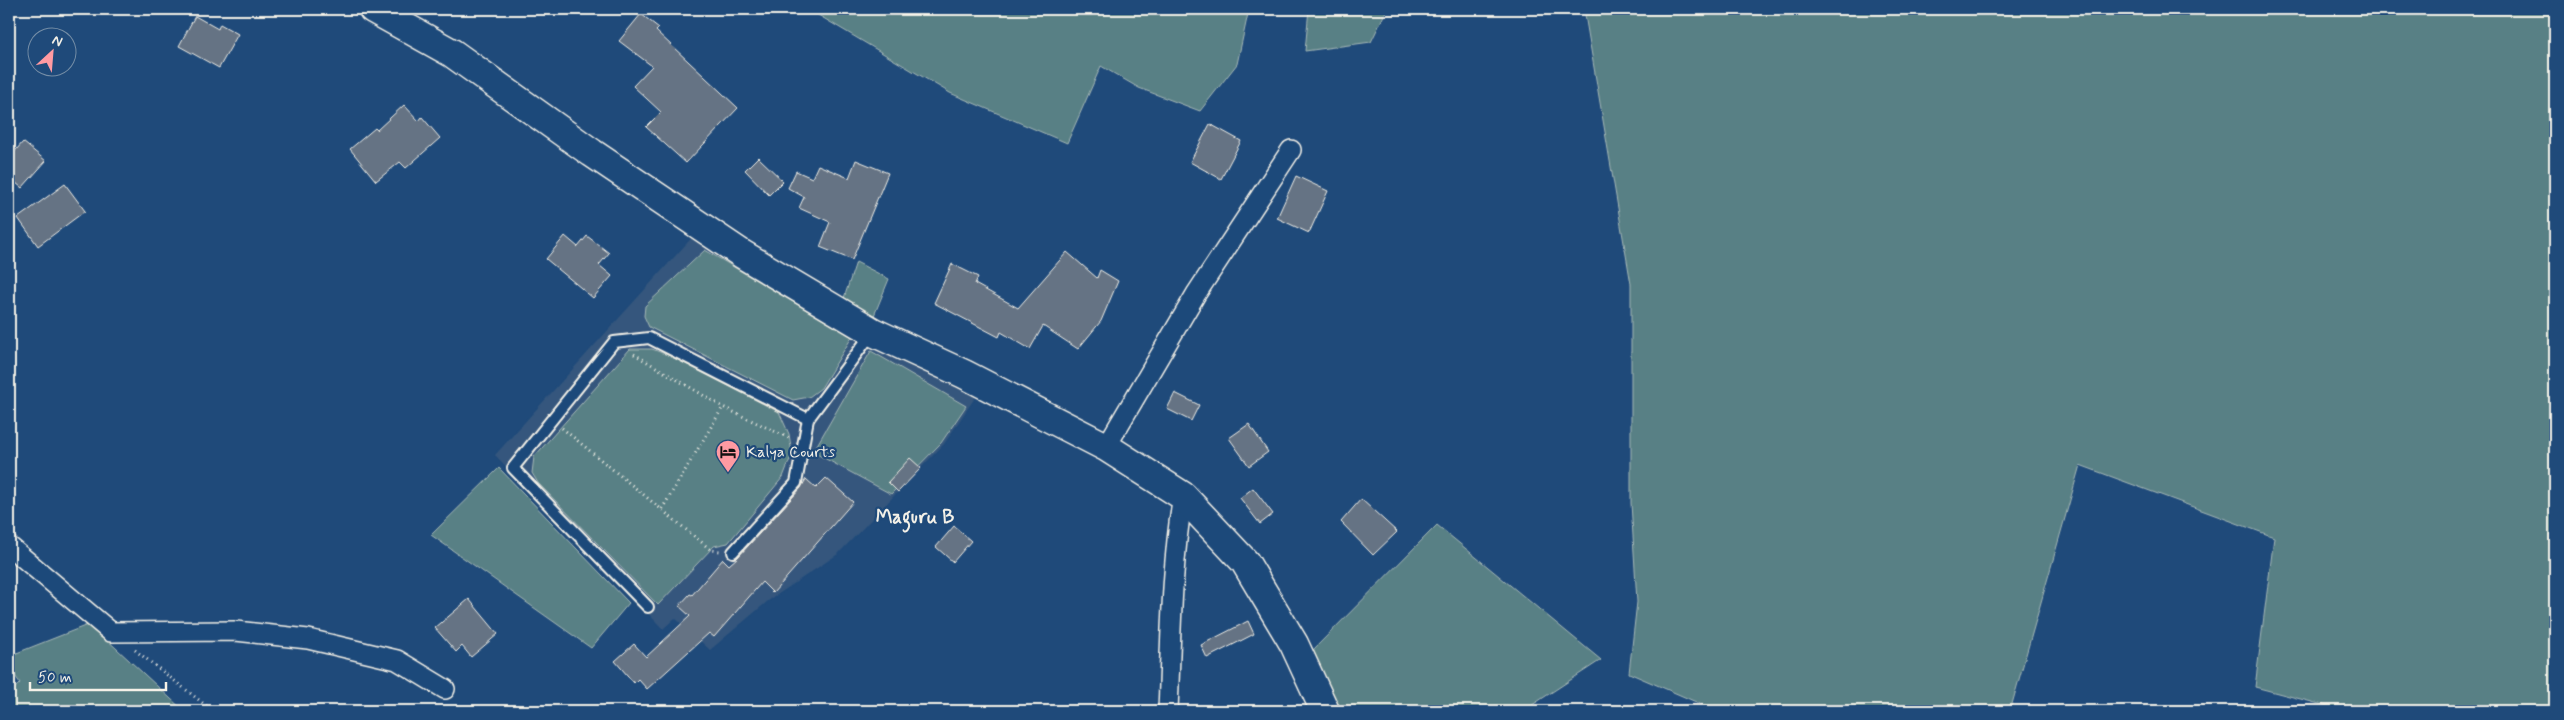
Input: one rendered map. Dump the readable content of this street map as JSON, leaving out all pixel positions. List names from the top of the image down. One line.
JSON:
{"districts":["Maguru B"],"places":{"hotel":["Kalya Courts"]},"scale_bar":"50 m","north":"top right"}
